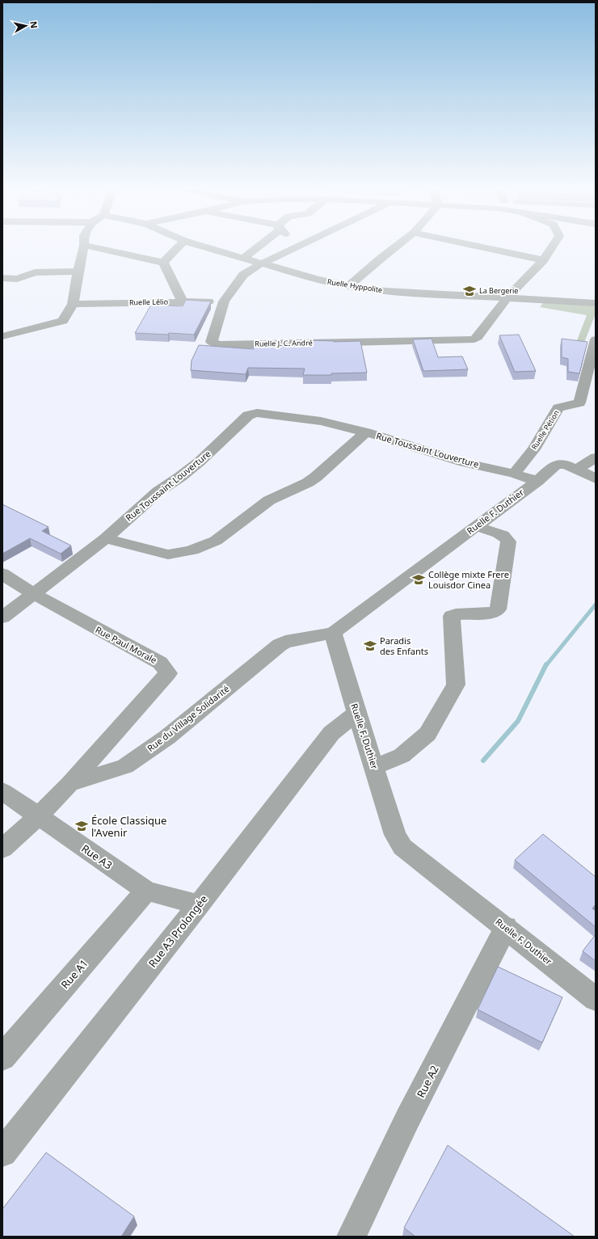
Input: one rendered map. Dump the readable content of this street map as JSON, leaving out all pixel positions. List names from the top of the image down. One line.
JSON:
{"streets":{"street":["Ruelle Hyppolite","Ruelle Lélio","Ruelle J. C. André","Ruelle Pétion","Rue Toussaint Louverture","Ruelle F. Duthier","Rue Paul Morale","Rue du Village Solidarité","Rue A3","Rue A3 Prolongée","Rue A1","Rue A2"]},"crossings":[["Ruelle Hyppolite","Ruelle J. C. André"],["Ruelle Lélio","Ruelle J. C. André"],["Ruelle Pétion","Rue Toussaint Louverture"],["Rue Toussaint Louverture","Ruelle F. Duthier"],["Rue Toussaint Louverture","Rue Paul Morale"],["Ruelle F. Duthier","Rue du Village Solidarité"],["Ruelle F. Duthier","Rue A3 Prolongée"],["Ruelle F. Duthier","Rue A2"],["Rue Paul Morale","Rue du Village Solidarité"],["Rue du Village Solidarité","Rue A3"],["Rue A3","Rue A3 Prolongée"],["Rue A3","Rue A1"]],"places":{"school or university":["La Bergerie","Collège mixte Frere Louisdor Cinea","Paradis des Enfants","École Classique l'Avenir"]},"north":"right"}
